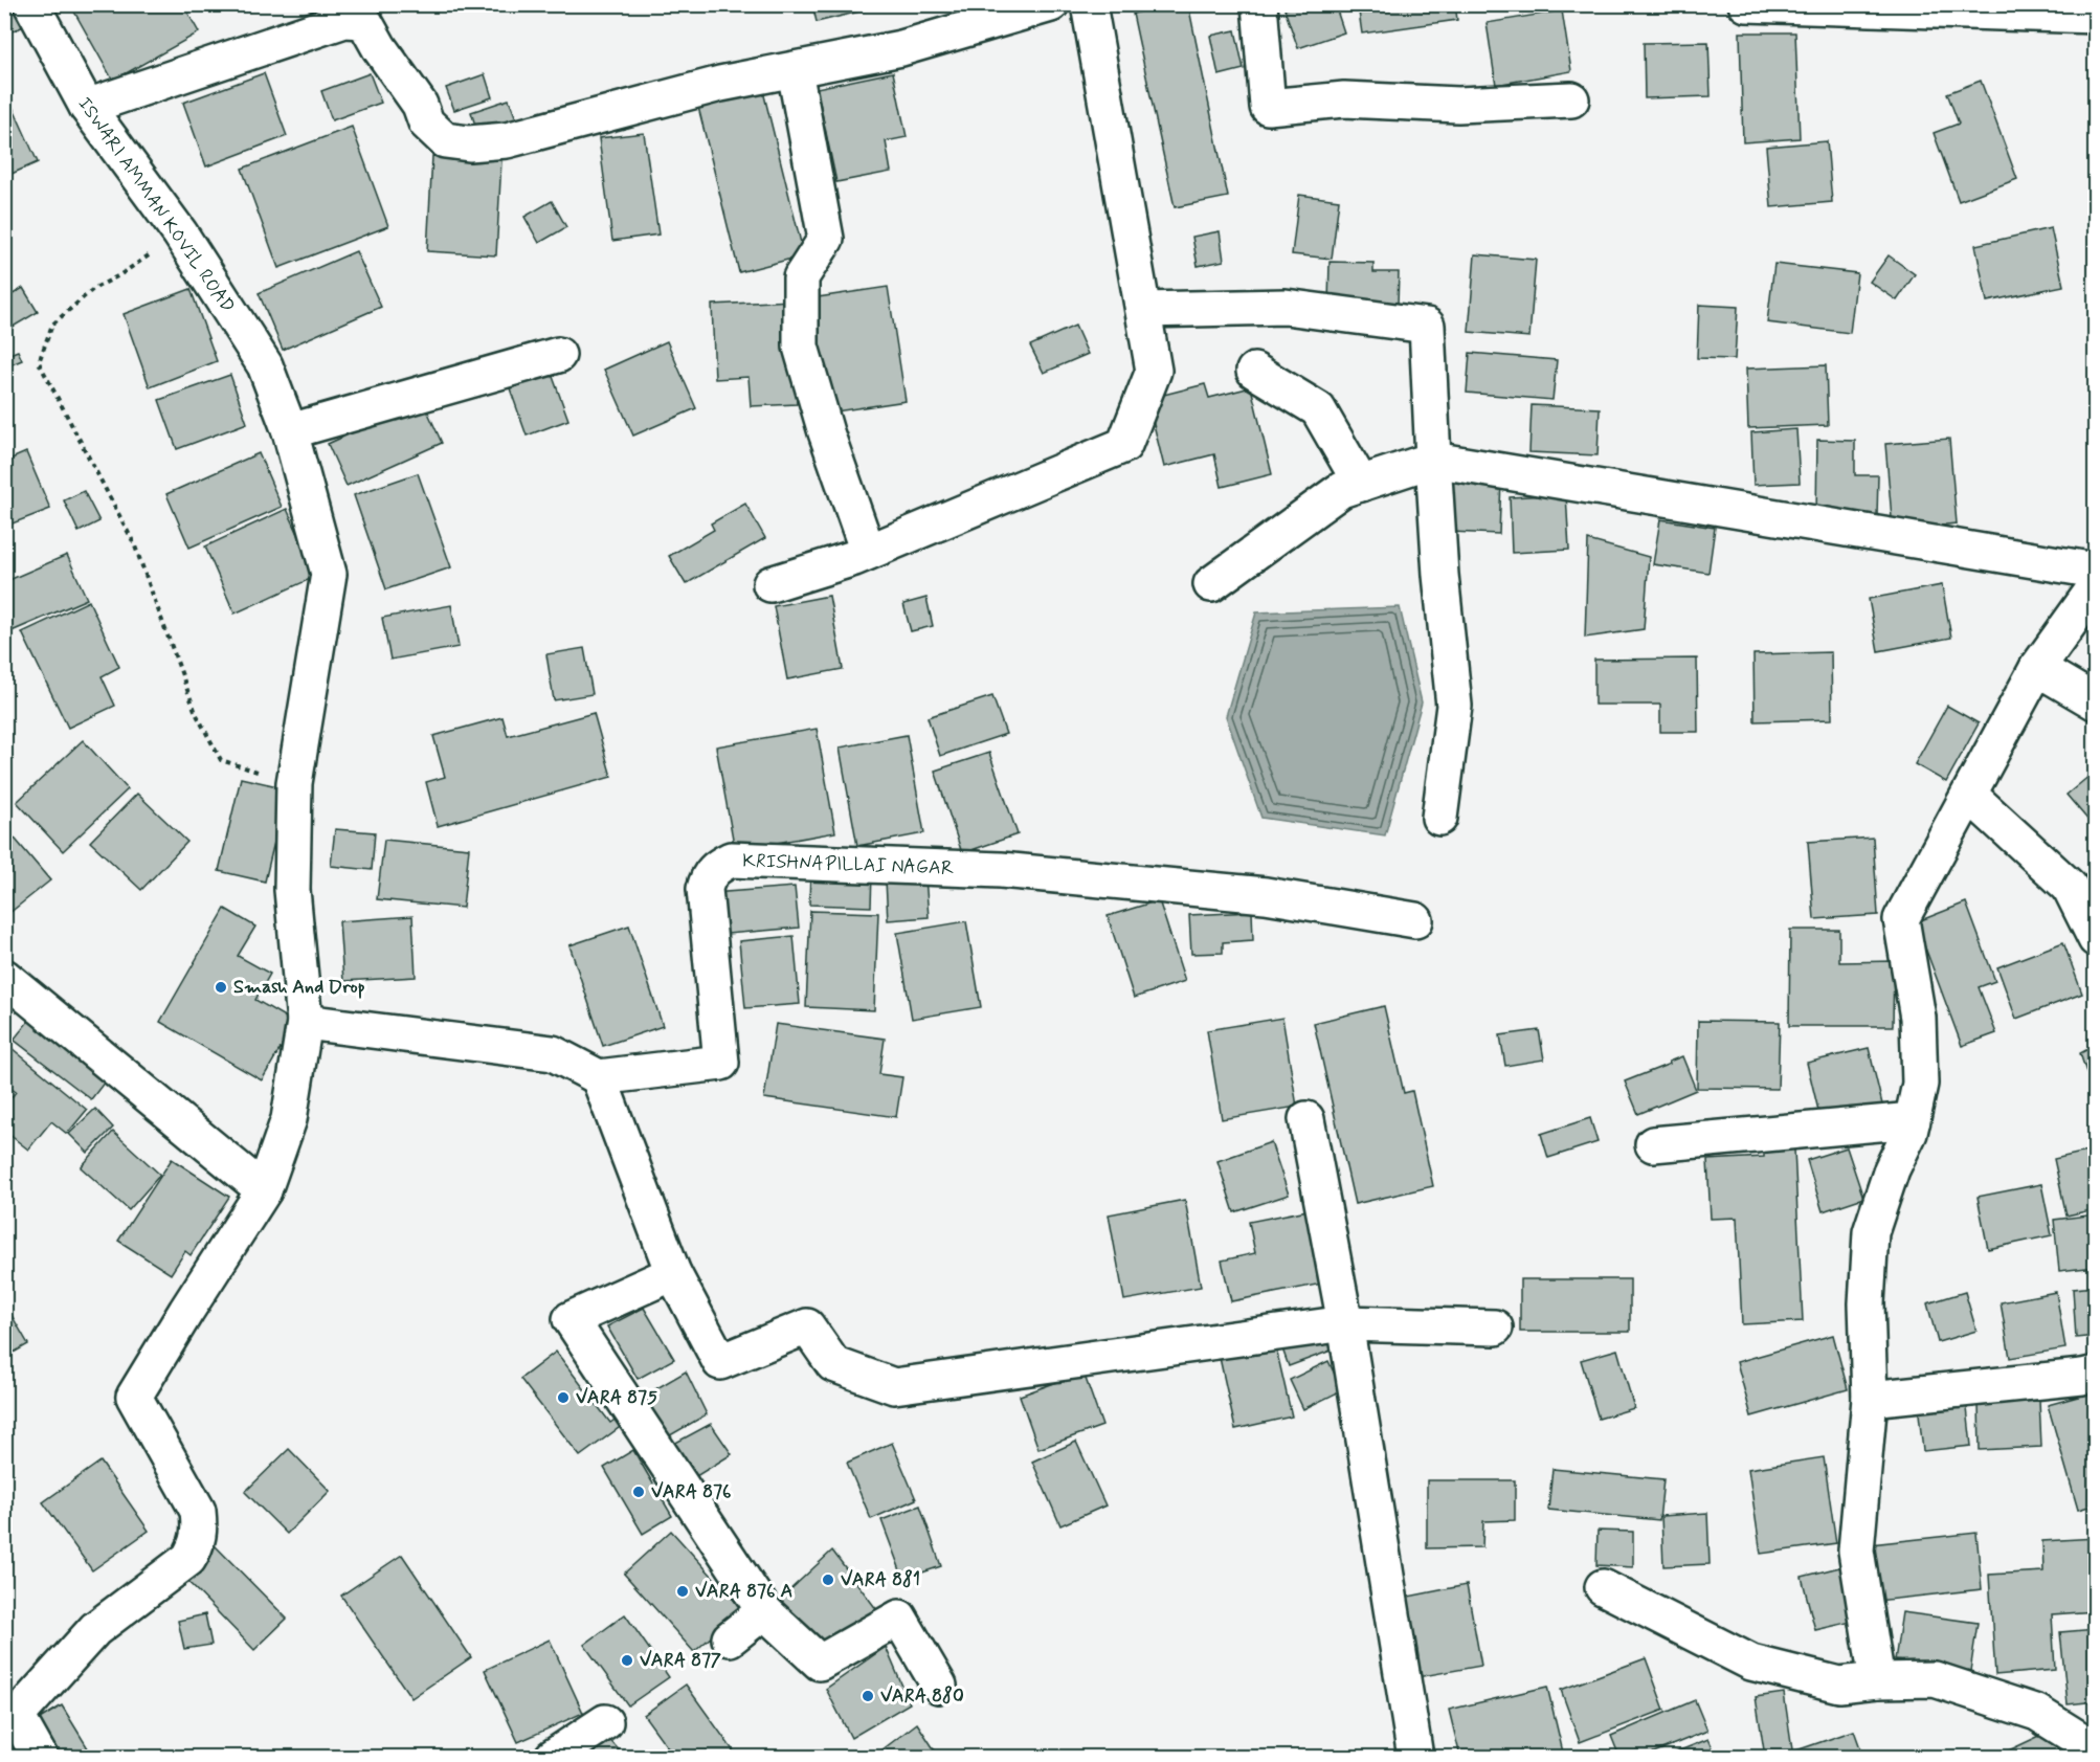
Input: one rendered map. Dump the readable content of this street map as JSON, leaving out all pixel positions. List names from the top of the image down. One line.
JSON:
{"streets":{"street":["ISWARI AMMAN KOVIL ROAD","KRISHNAPILLAI NAGAR"]},"places":["Smash And Drop","VARA 875","VARA 876","VARA 881","VARA 876 A","VARA 877","VARA 880"]}
